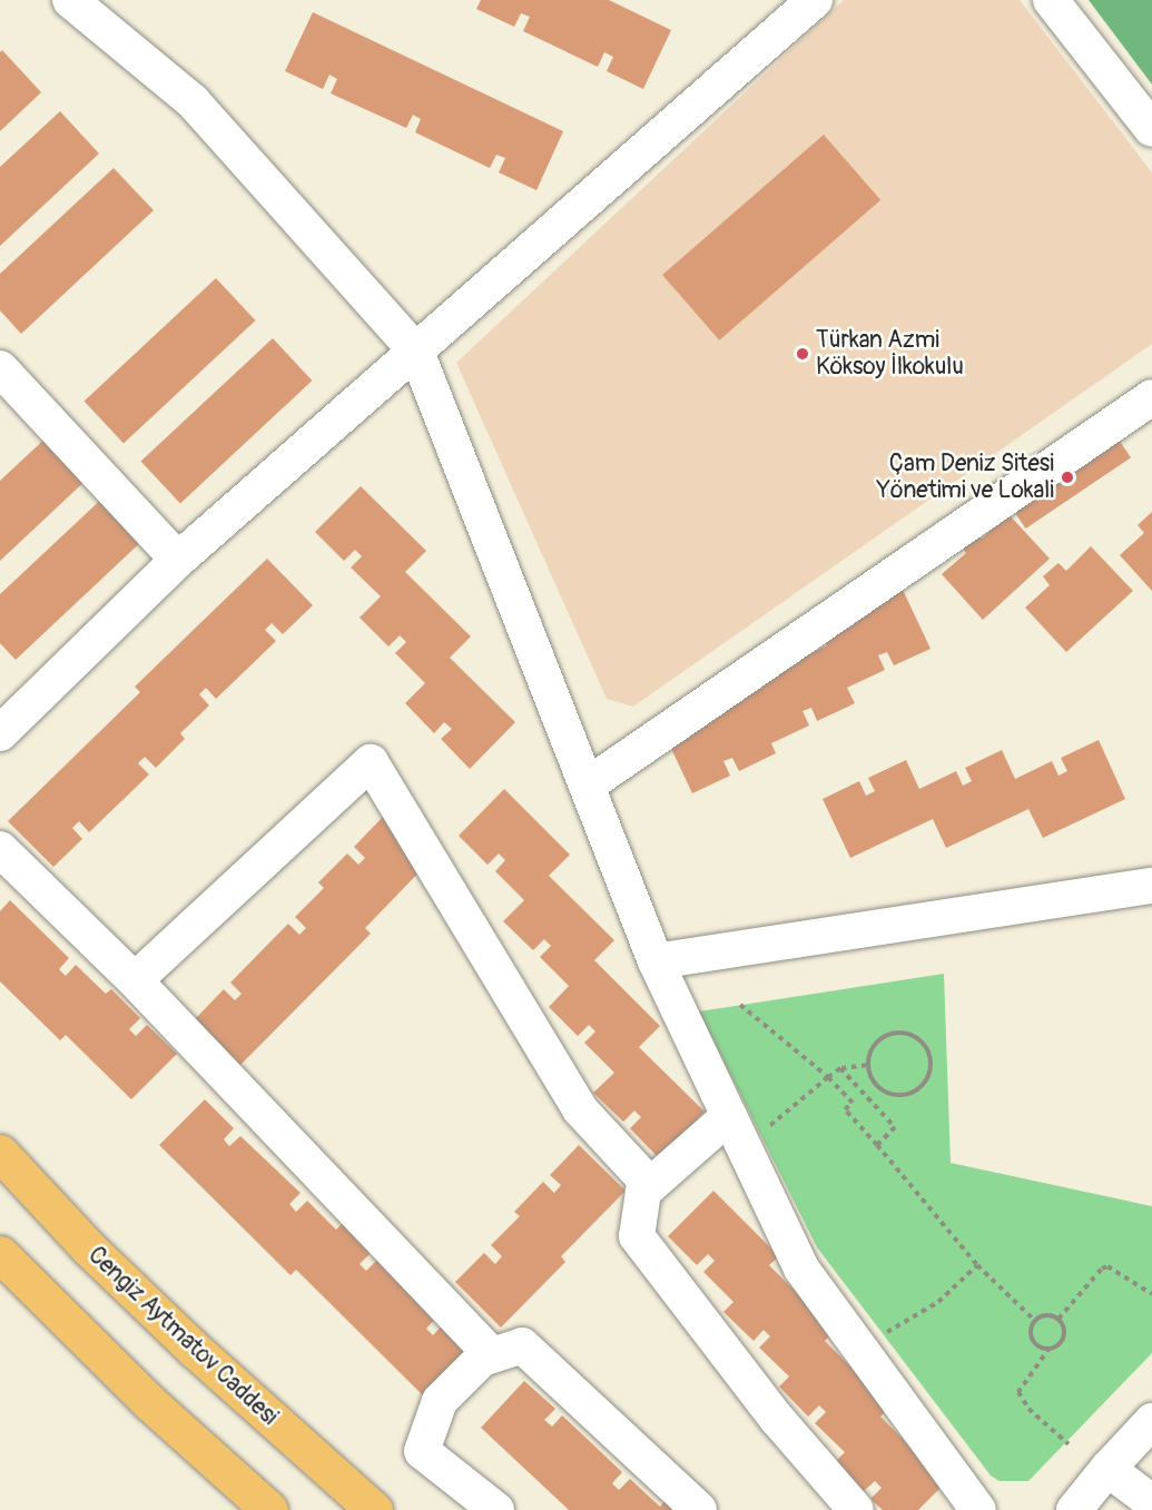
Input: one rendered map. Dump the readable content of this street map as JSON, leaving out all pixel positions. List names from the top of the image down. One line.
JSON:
{"streets":{"main road":["Cengiz Aytmatov Caddesi"]},"places":["Türkan Azmi Köksoy İlkokulu","Çam Deniz Sitesi Yönetimi ve Lokali"]}
